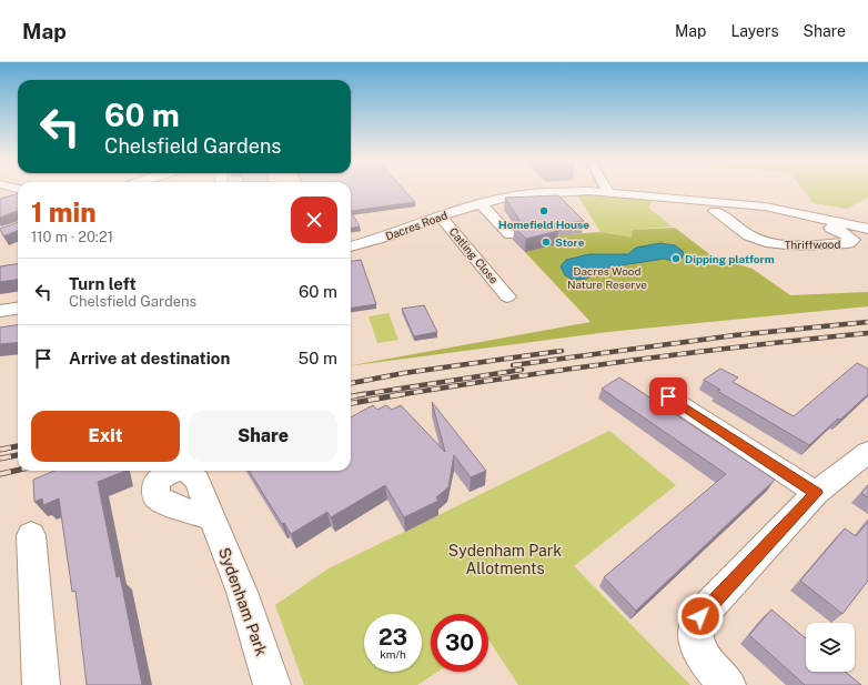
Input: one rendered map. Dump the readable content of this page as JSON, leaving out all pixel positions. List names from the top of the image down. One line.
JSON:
{"streets":{"street":["Dacres Road","Thriffwood","Catling Close","Sydenham Park"]},"crossings":[["Dacres Road","Thriffwood"],["Dacres Road","Catling Close"]],"parks":["Dacres Wood Nature Reserve","Sydenham Park Allotments"],"places":["Homefield House","Store","Dipping platform"],"page":{"header":"Map","nav":["Map","Layers","Share"],"turn":["60 m","Chelsfield Gardens"],"heading":["1 min","110 m · 20:21"],"list":[{"name":"Turn left","note":"Chelsfield Gardens","value":"60 m"},{"name":"Arrive at destination","value":"50 m"}],"buttons":["Exit","Share"],"speed":"23 km/h","limit":"30"}}
